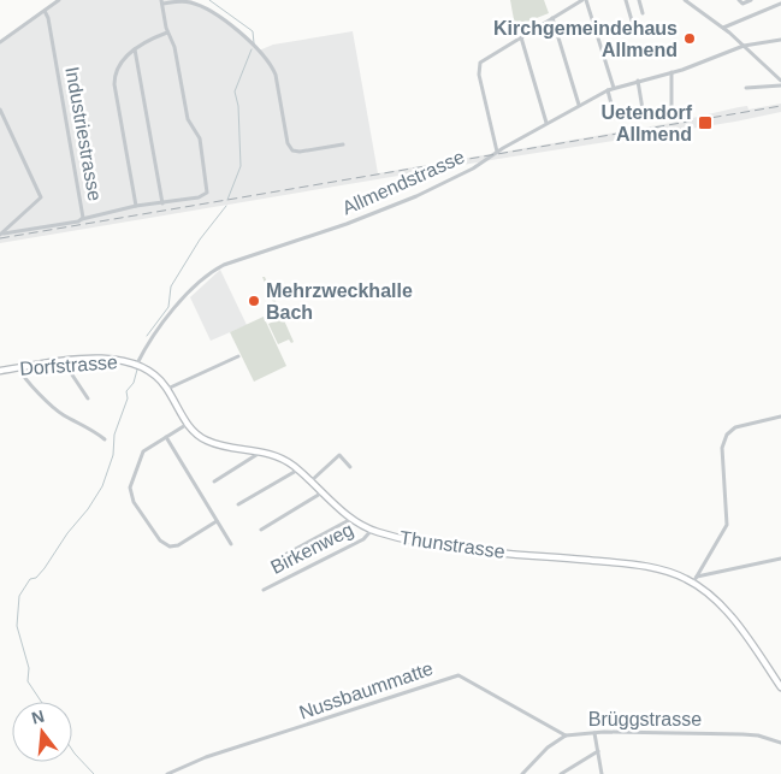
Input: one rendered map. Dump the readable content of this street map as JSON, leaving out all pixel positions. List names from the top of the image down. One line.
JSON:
{"streets":{"main road":["Dorfstrasse","Thunstrasse"],"street":["Industriestrasse","Allmendstrasse","Birkenweg","Nussbaummatte","Brüggstrasse"]},"crossings":[["Allmendstrasse","Dorfstrasse"],["Allmendstrasse","Thunstrasse"],["Dorfstrasse","Thunstrasse"],["Thunstrasse","Birkenweg"],["Nussbaummatte","Brüggstrasse"]],"places":{"other":["Kirchgemeindehaus Allmend","Mehrzweckhalle Bach"],"transit":["Uetendorf Allmend"]},"north":"top"}
